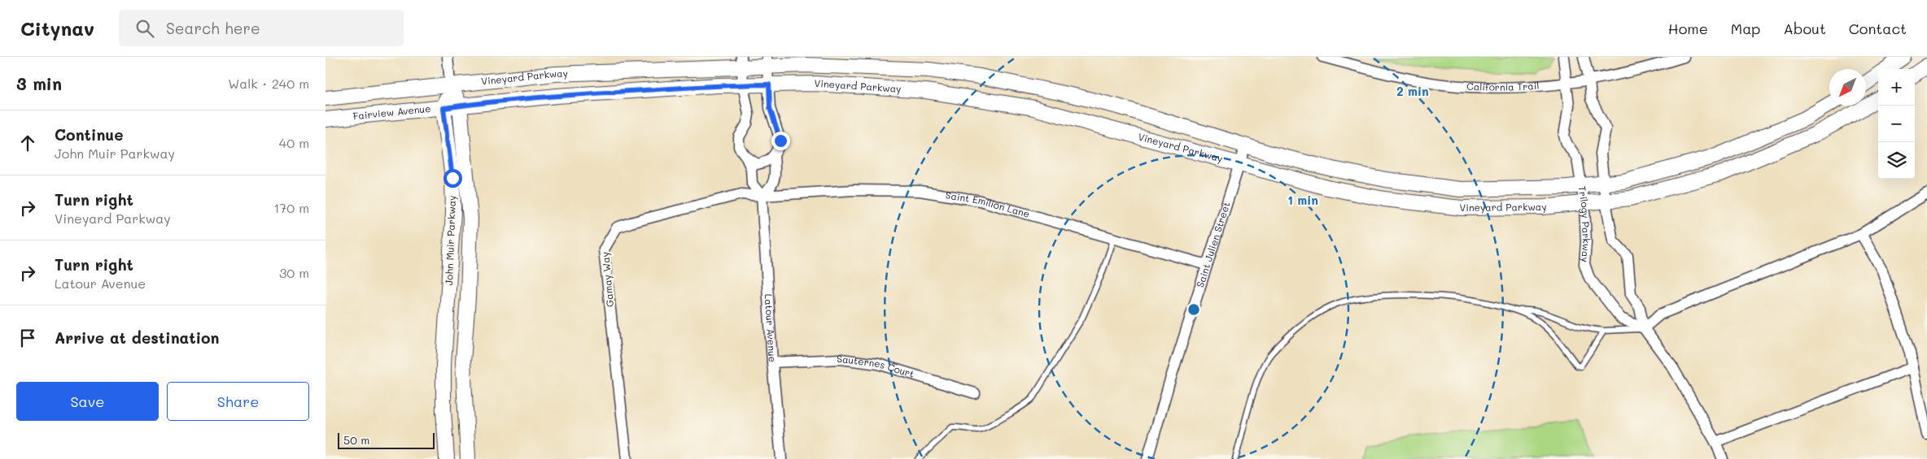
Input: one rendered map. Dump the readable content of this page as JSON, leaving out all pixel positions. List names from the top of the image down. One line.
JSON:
{"streets":{"street":["Vineyard Parkway","California Trail","Fairview Avenue","Saint Emilion Lane","Trilogy Parkway","John Muir Parkway","Saint Julien Street","Gamay Way","Latour Avenue","Sauternes Court"]},"crossings":[["Vineyard Parkway","Fairview Avenue"],["Vineyard Parkway","Trilogy Parkway"],["Vineyard Parkway","John Muir Parkway"],["Vineyard Parkway","Saint Julien Street"],["Vineyard Parkway","Latour Avenue"],["California Trail","Trilogy Parkway"],["Fairview Avenue","John Muir Parkway"],["Saint Emilion Lane","Saint Julien Street"],["Saint Emilion Lane","Gamay Way"],["Saint Emilion Lane","Latour Avenue"],["Gamay Way","Latour Avenue"],["Latour Avenue","Sauternes Court"]],"scale_bar":"50 m","north":"bottom left","page":{"header":"Citynav","search":"Search here","nav":["Home","Map","About","Contact"],"heading":["3 min","Walk · 240 m"],"map_buttons":["+","−"],"list":[["Continue","John Muir Parkway","40 m"],["Turn right","Vineyard Parkway","170 m"],["Turn right","Latour Avenue","30 m"],"Arrive at destination"],"buttons":["Save","Share"],"scale":"50 m"},"rings":["2 min","1 min"]}
